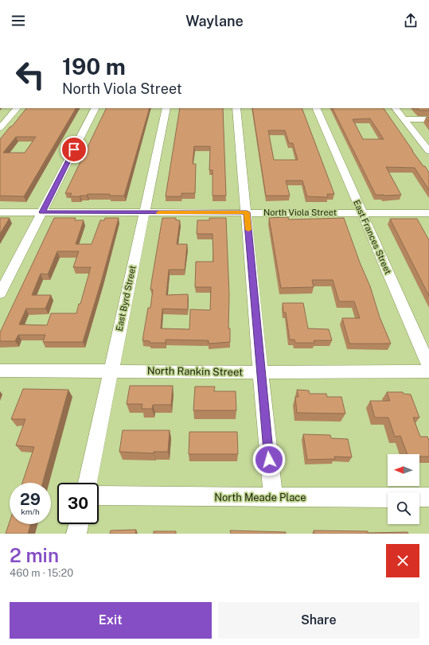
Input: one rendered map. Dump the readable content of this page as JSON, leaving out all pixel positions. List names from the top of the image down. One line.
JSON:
{"streets":{"street":["North Viola Street","East Frances Street","East Byrd Street","North Rankin Street","North Meade Place"]},"crossings":[["North Viola Street","East Frances Street"],["North Viola Street","East Byrd Street"],["East Byrd Street","North Rankin Street"]],"north":"left","page":{"header":"Waylane","turn":["190 m","North Viola Street"],"speed":"29 km/h","limit":"30","heading":["2 min","460 m · 15:20"],"buttons":["Exit","Share"]}}
